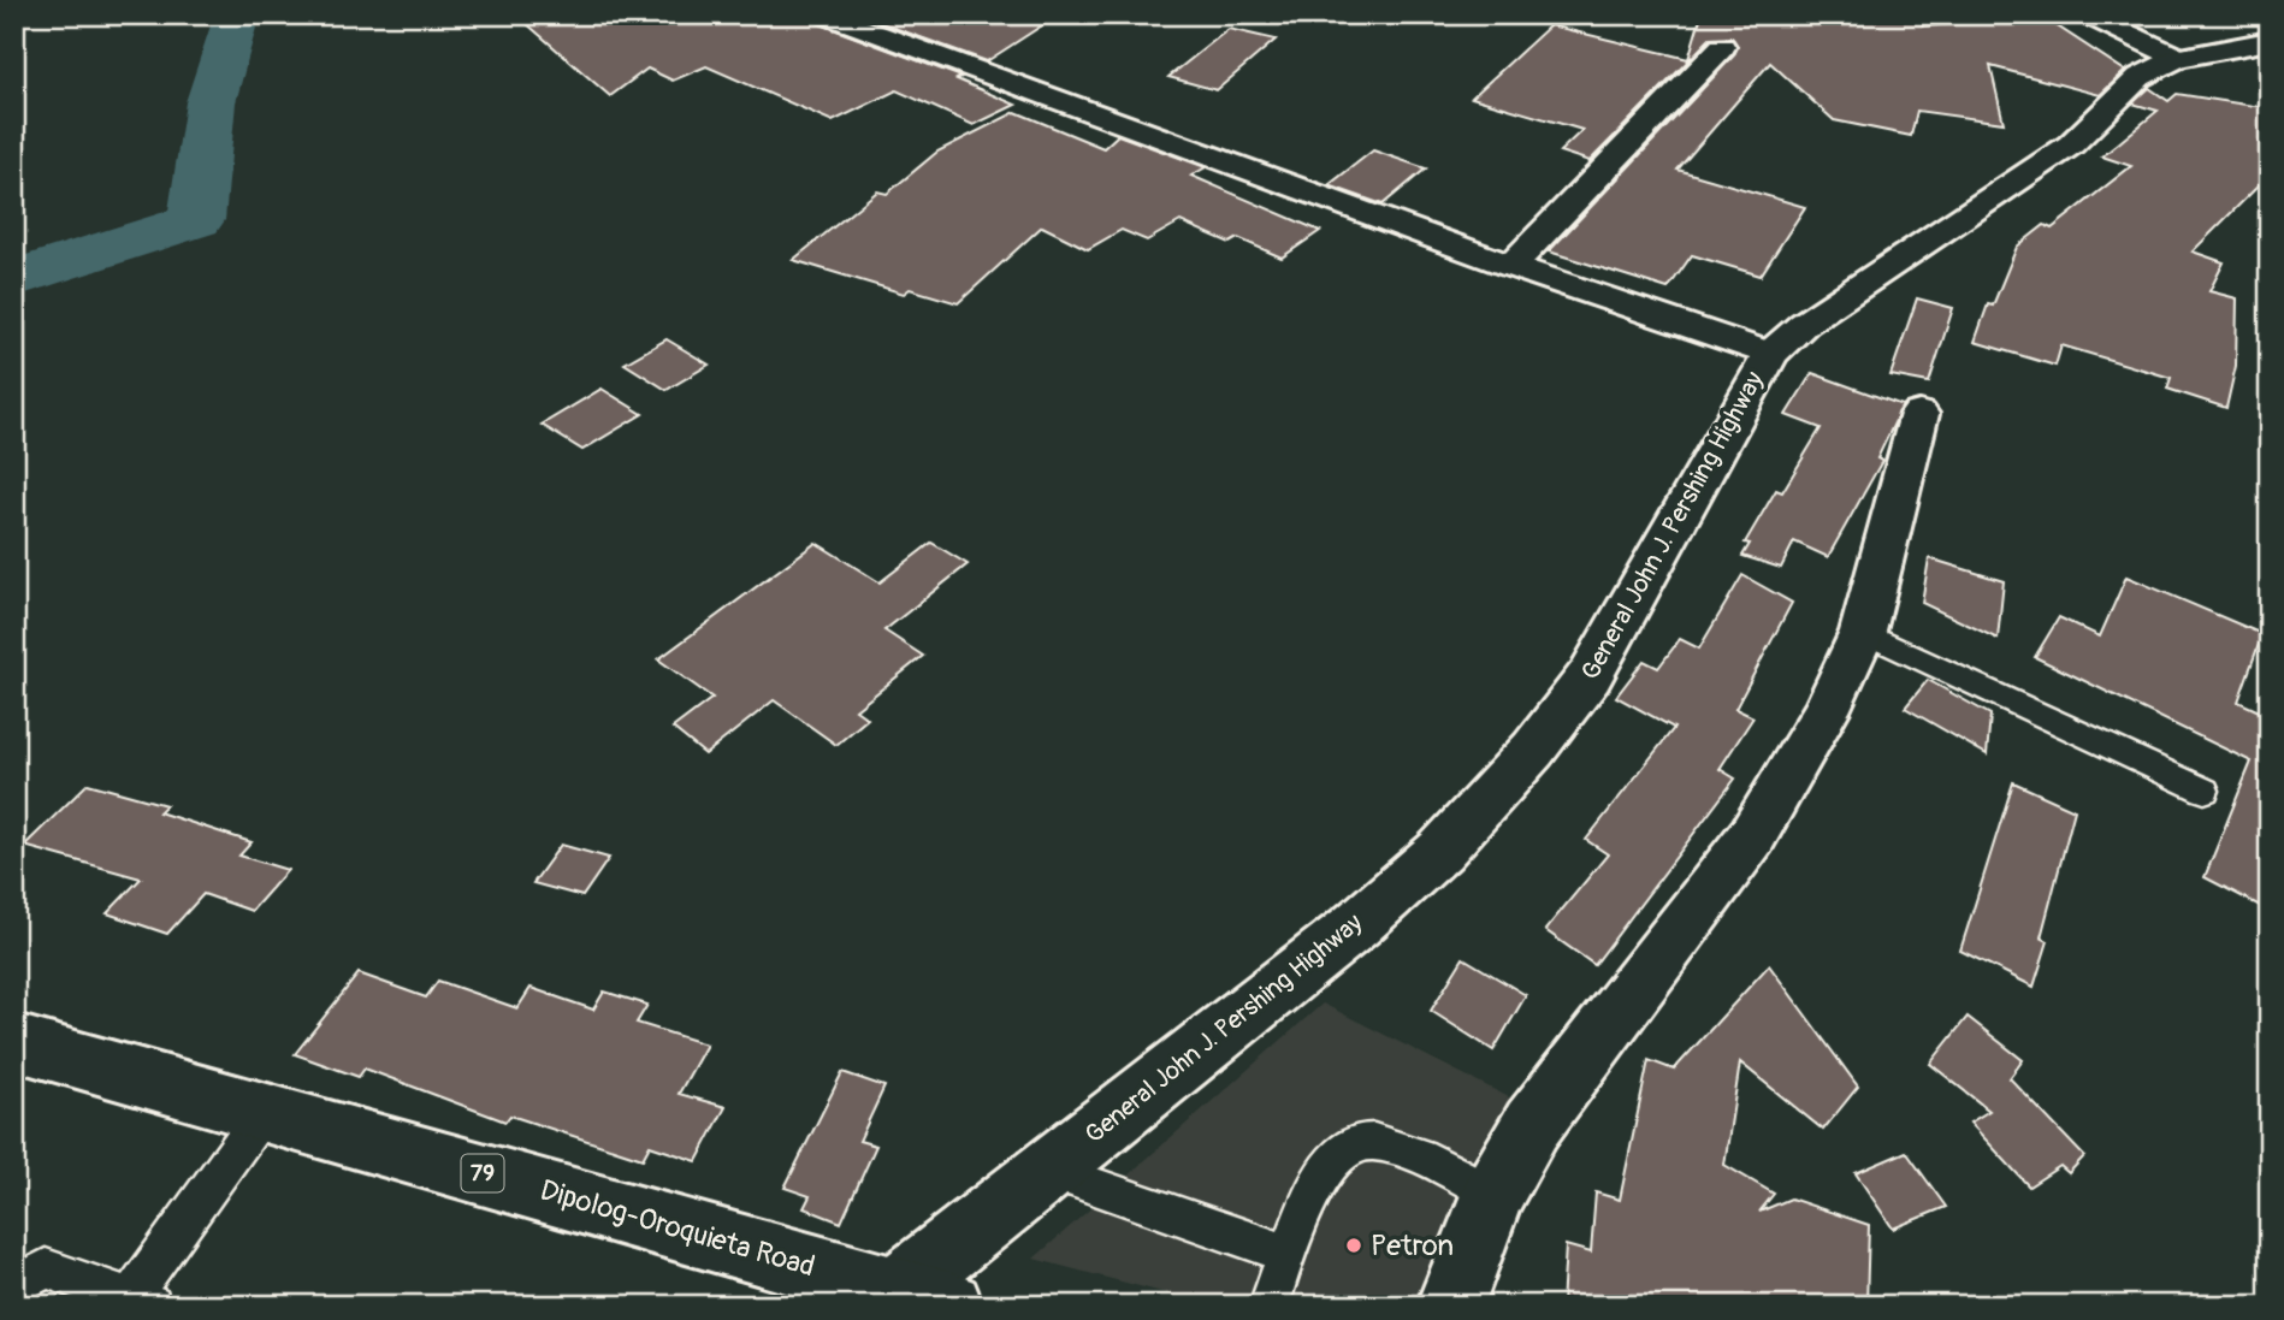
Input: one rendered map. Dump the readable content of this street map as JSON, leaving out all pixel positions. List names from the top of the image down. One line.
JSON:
{"streets":{"main road":["General John J. Pershing Highway","79","Dipolog-Oroquieta Road"]},"crossings":[["General John J. Pershing Highway","Dipolog-Oroquieta Road"]],"places":["Petron"]}
